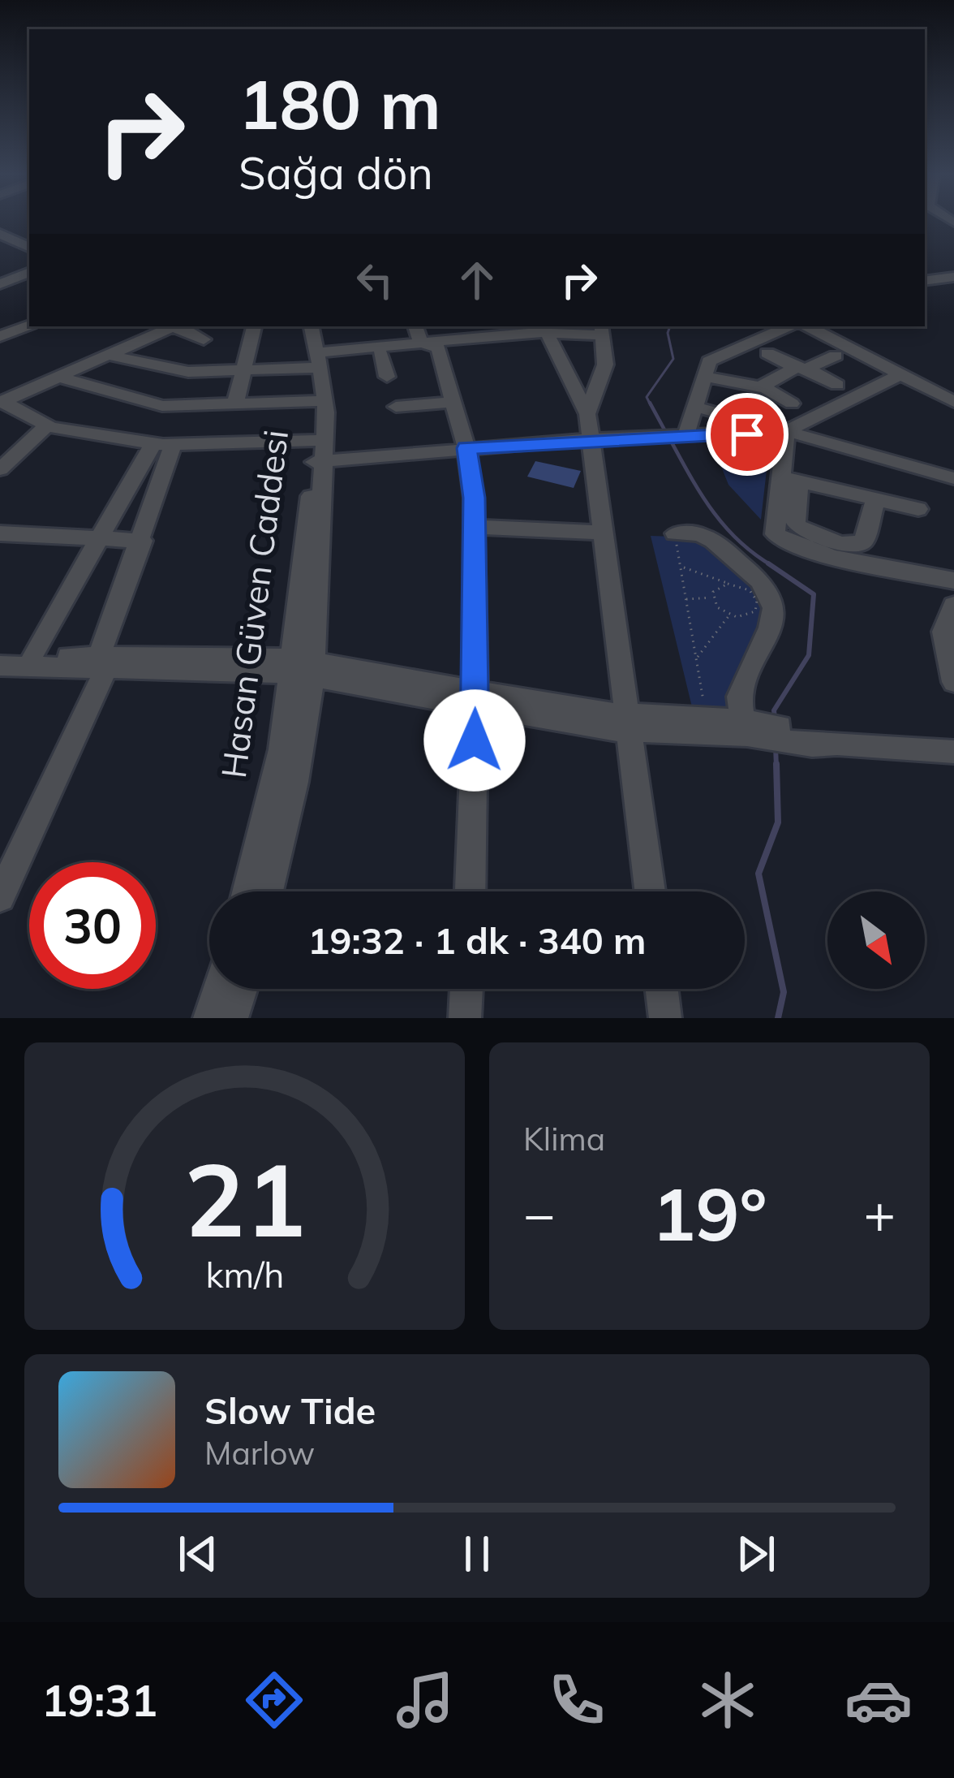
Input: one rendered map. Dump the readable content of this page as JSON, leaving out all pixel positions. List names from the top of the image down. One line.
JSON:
{"streets":{"street":["Hasan Güven Caddesi"]},"north":"bottom right","page":{"turn":["180 m","Sağa dön"],"limit":"30","trip":"19:32 · 1 dk · 340 m","tile":"Klima","heat":["−","19°","+"],"song":["Slow Tide","Marlow"],"tabs":"19:31","gauge":["21","km/h"]}}
